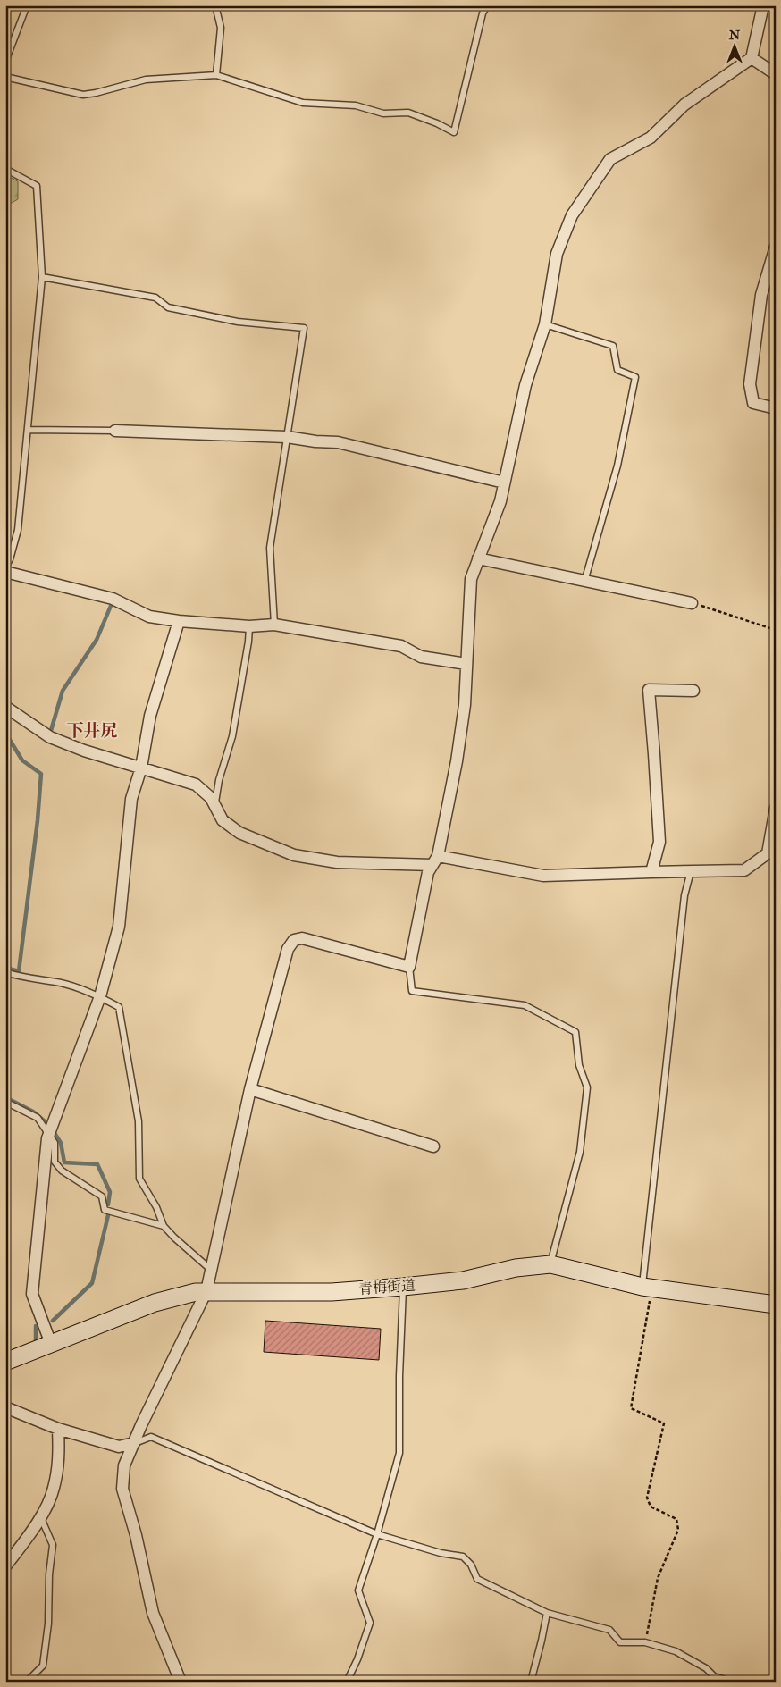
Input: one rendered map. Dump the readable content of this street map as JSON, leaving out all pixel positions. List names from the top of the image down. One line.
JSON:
{"streets":{"main road":["青梅街道"]},"districts":["下井尻"],"north":"top"}
